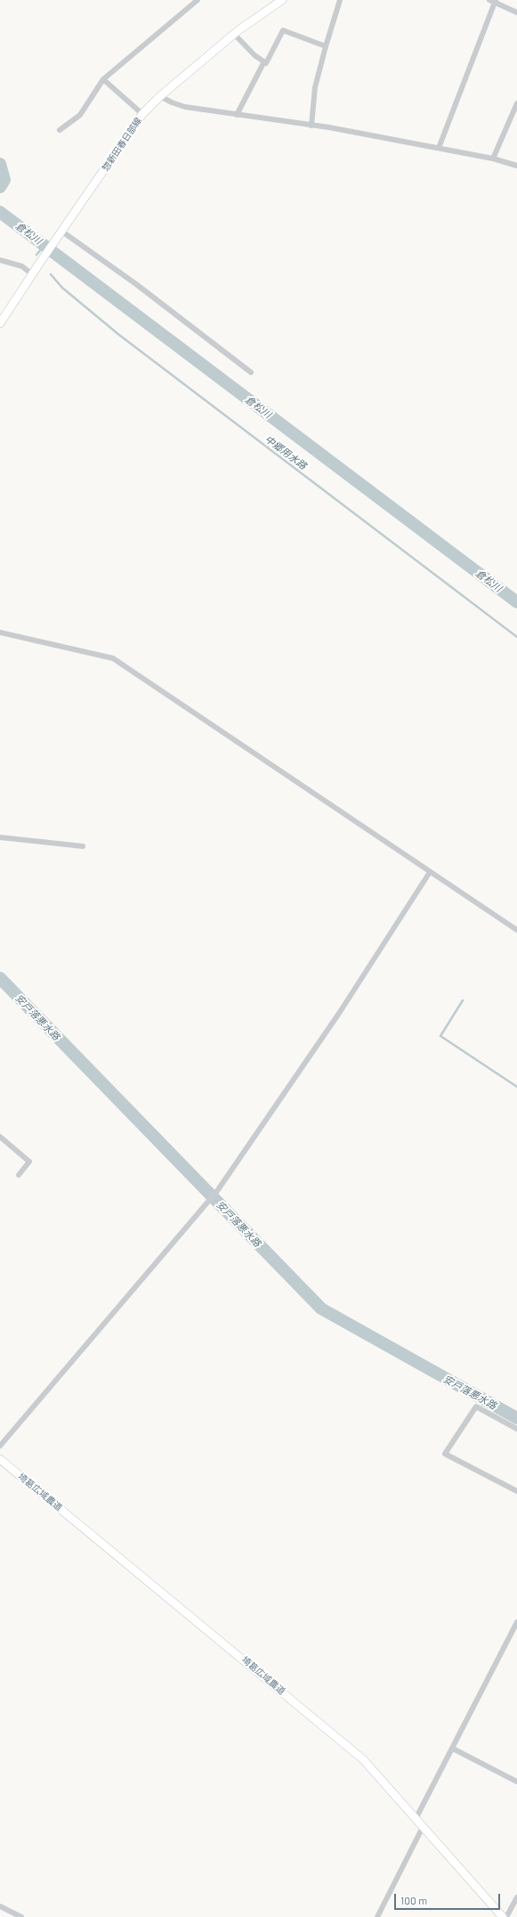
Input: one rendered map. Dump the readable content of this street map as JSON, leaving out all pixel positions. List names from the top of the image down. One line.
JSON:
{"streets":{"street":["惣新田春日部線","埼葛広域農道"]},"water":["倉松川","中郷用水路","安戸落悪水路"],"scale_bar":"100 m"}
